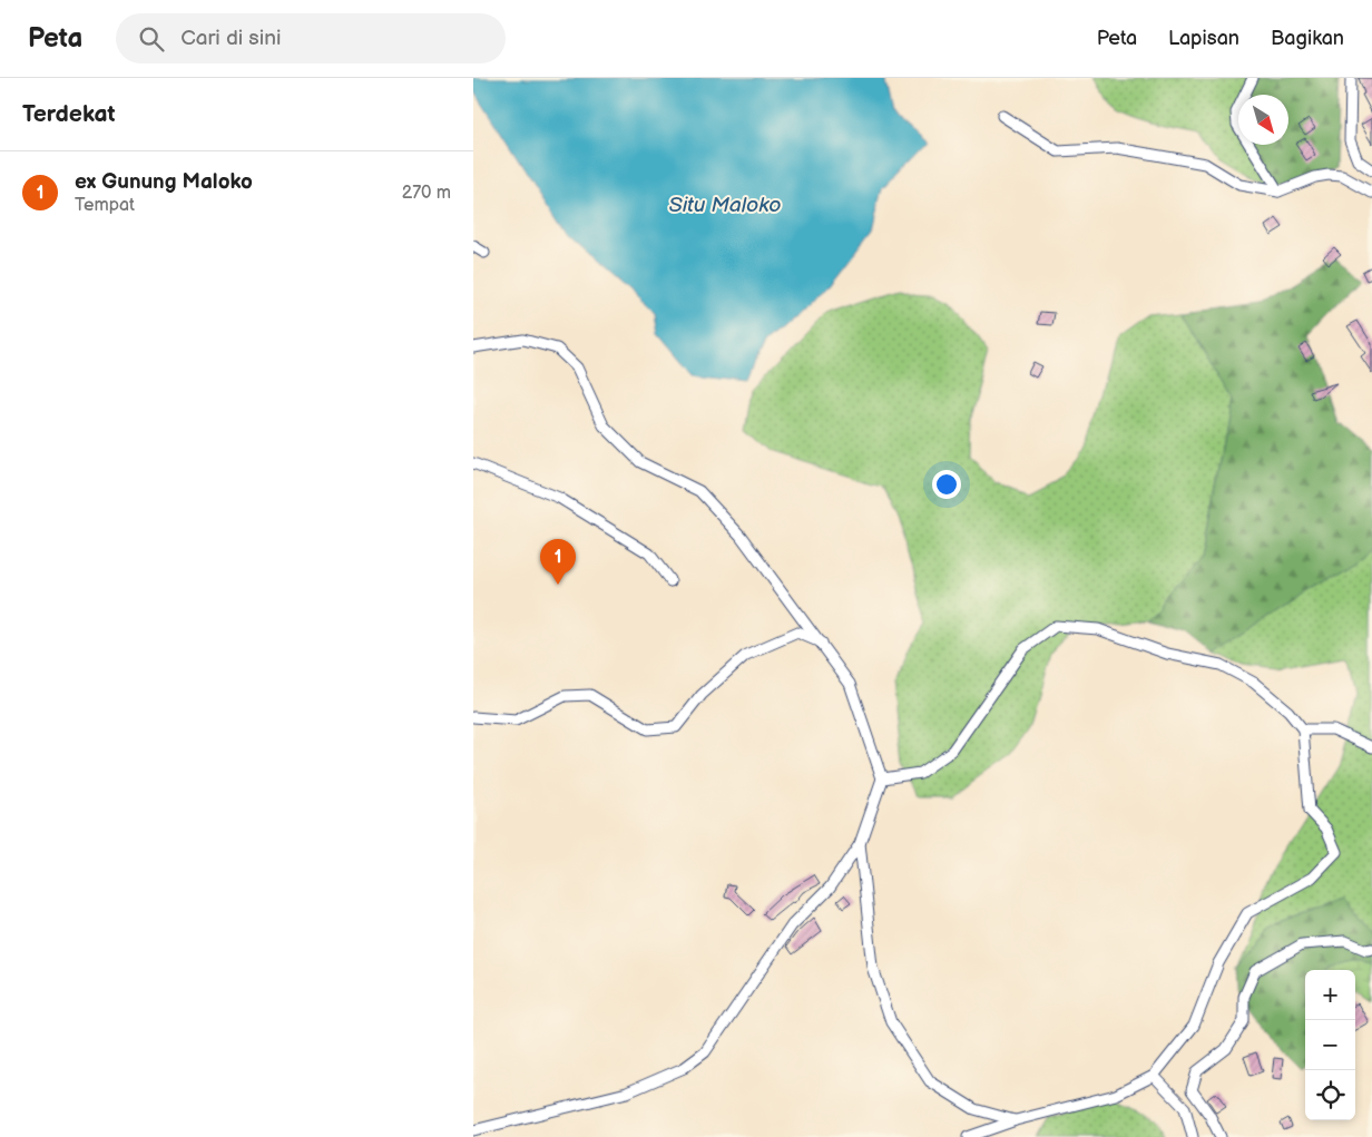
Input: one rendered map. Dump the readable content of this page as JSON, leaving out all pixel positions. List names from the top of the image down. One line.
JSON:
{"water":["Situ Maloko"],"north":"bottom right","page":{"header":"Peta","search":"Cari di sini","nav":["Peta","Lapisan","Bagikan"],"heading":"Terdekat","list":[{"mark":"1","name":"ex Gunung Maloko","note":"Tempat","value":"270 m"}],"pins":"1","map_buttons":["+","−"]}}
